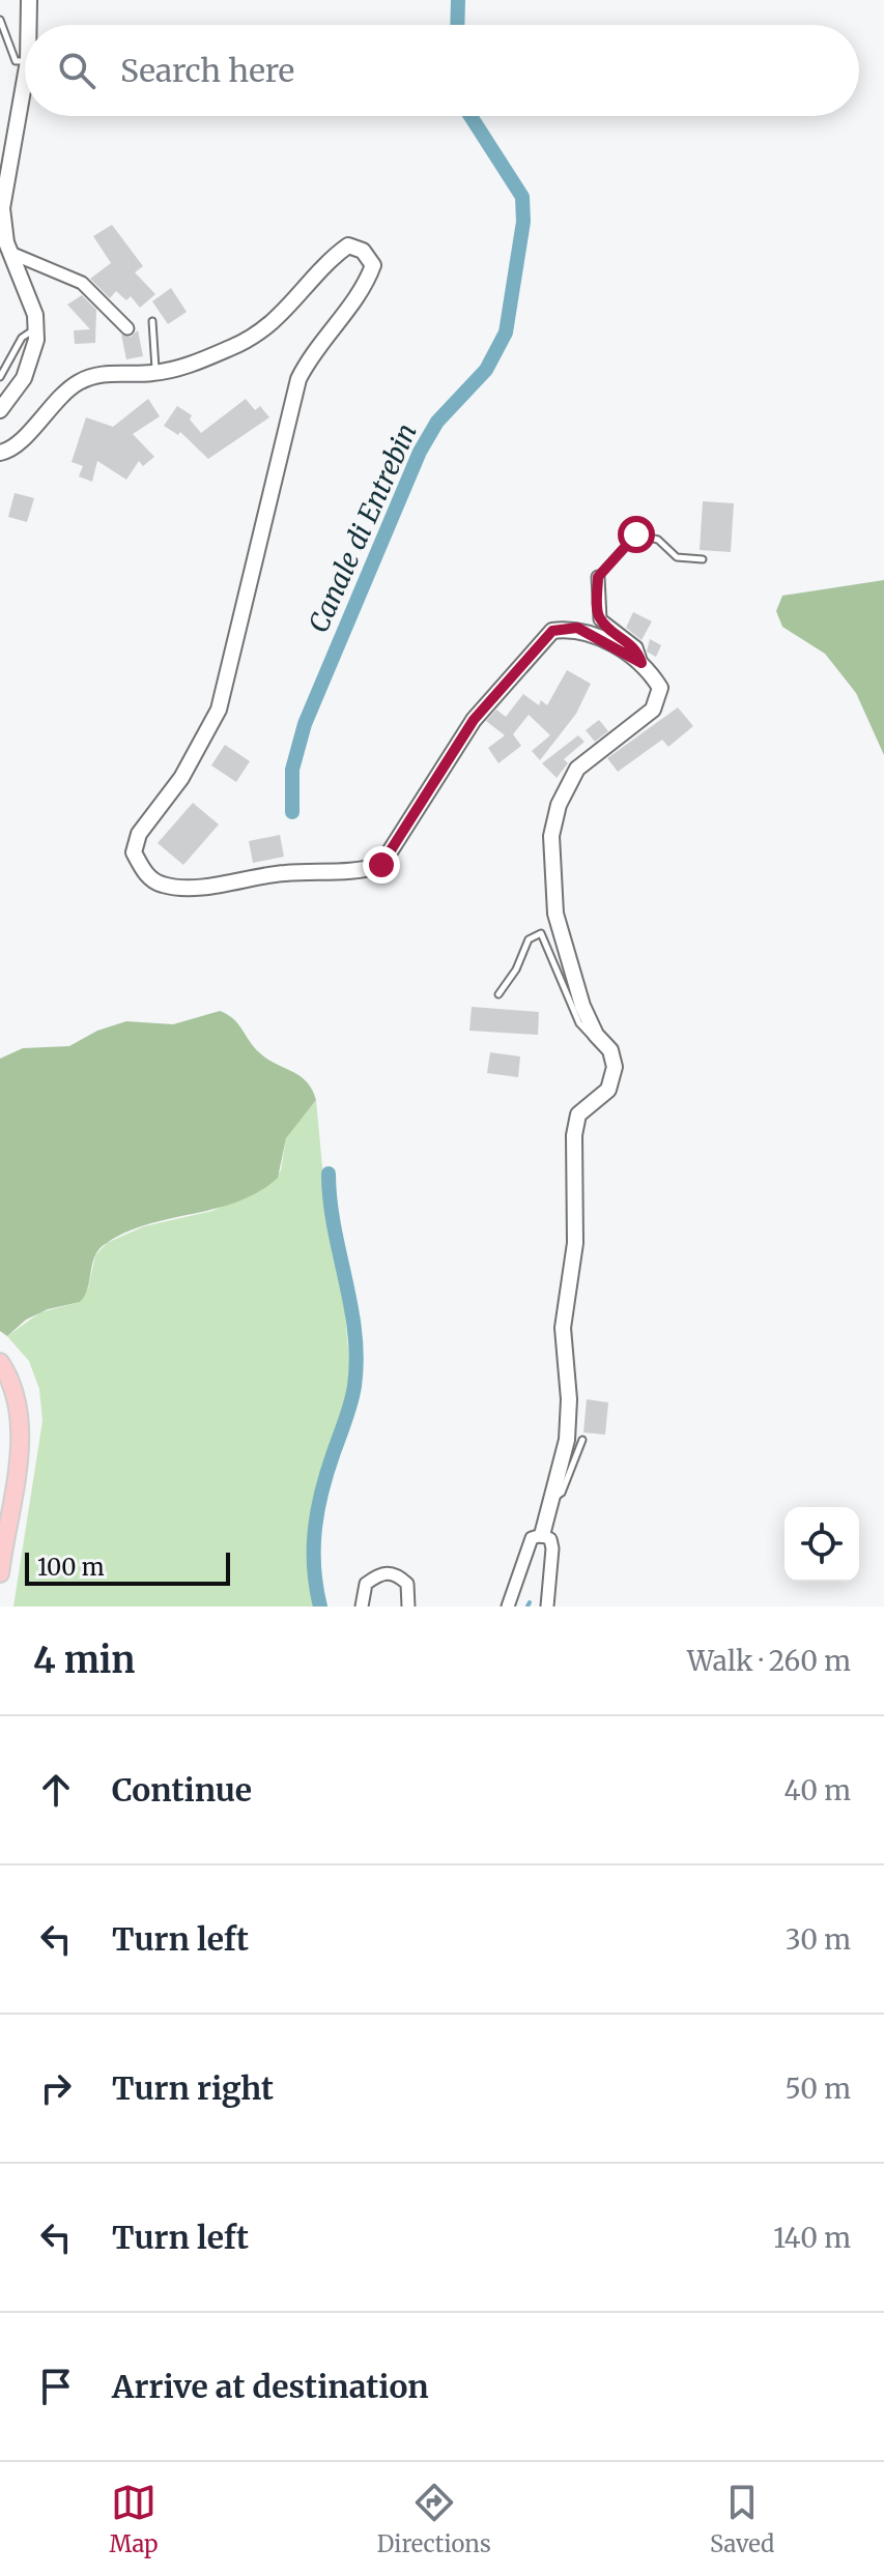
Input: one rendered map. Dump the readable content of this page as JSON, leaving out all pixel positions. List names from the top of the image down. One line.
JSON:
{"water":["Canale di Entrebin"],"scale_bar":"100 m","page":{"search":"Search here","scale":"100 m","heading":["4 min","Walk · 260 m"],"list":[["Continue","40 m"],["Turn left","30 m"],["Turn right","50 m"],["Turn left","140 m"],"Arrive at destination"],"nav":["Map","Directions","Saved"]}}
